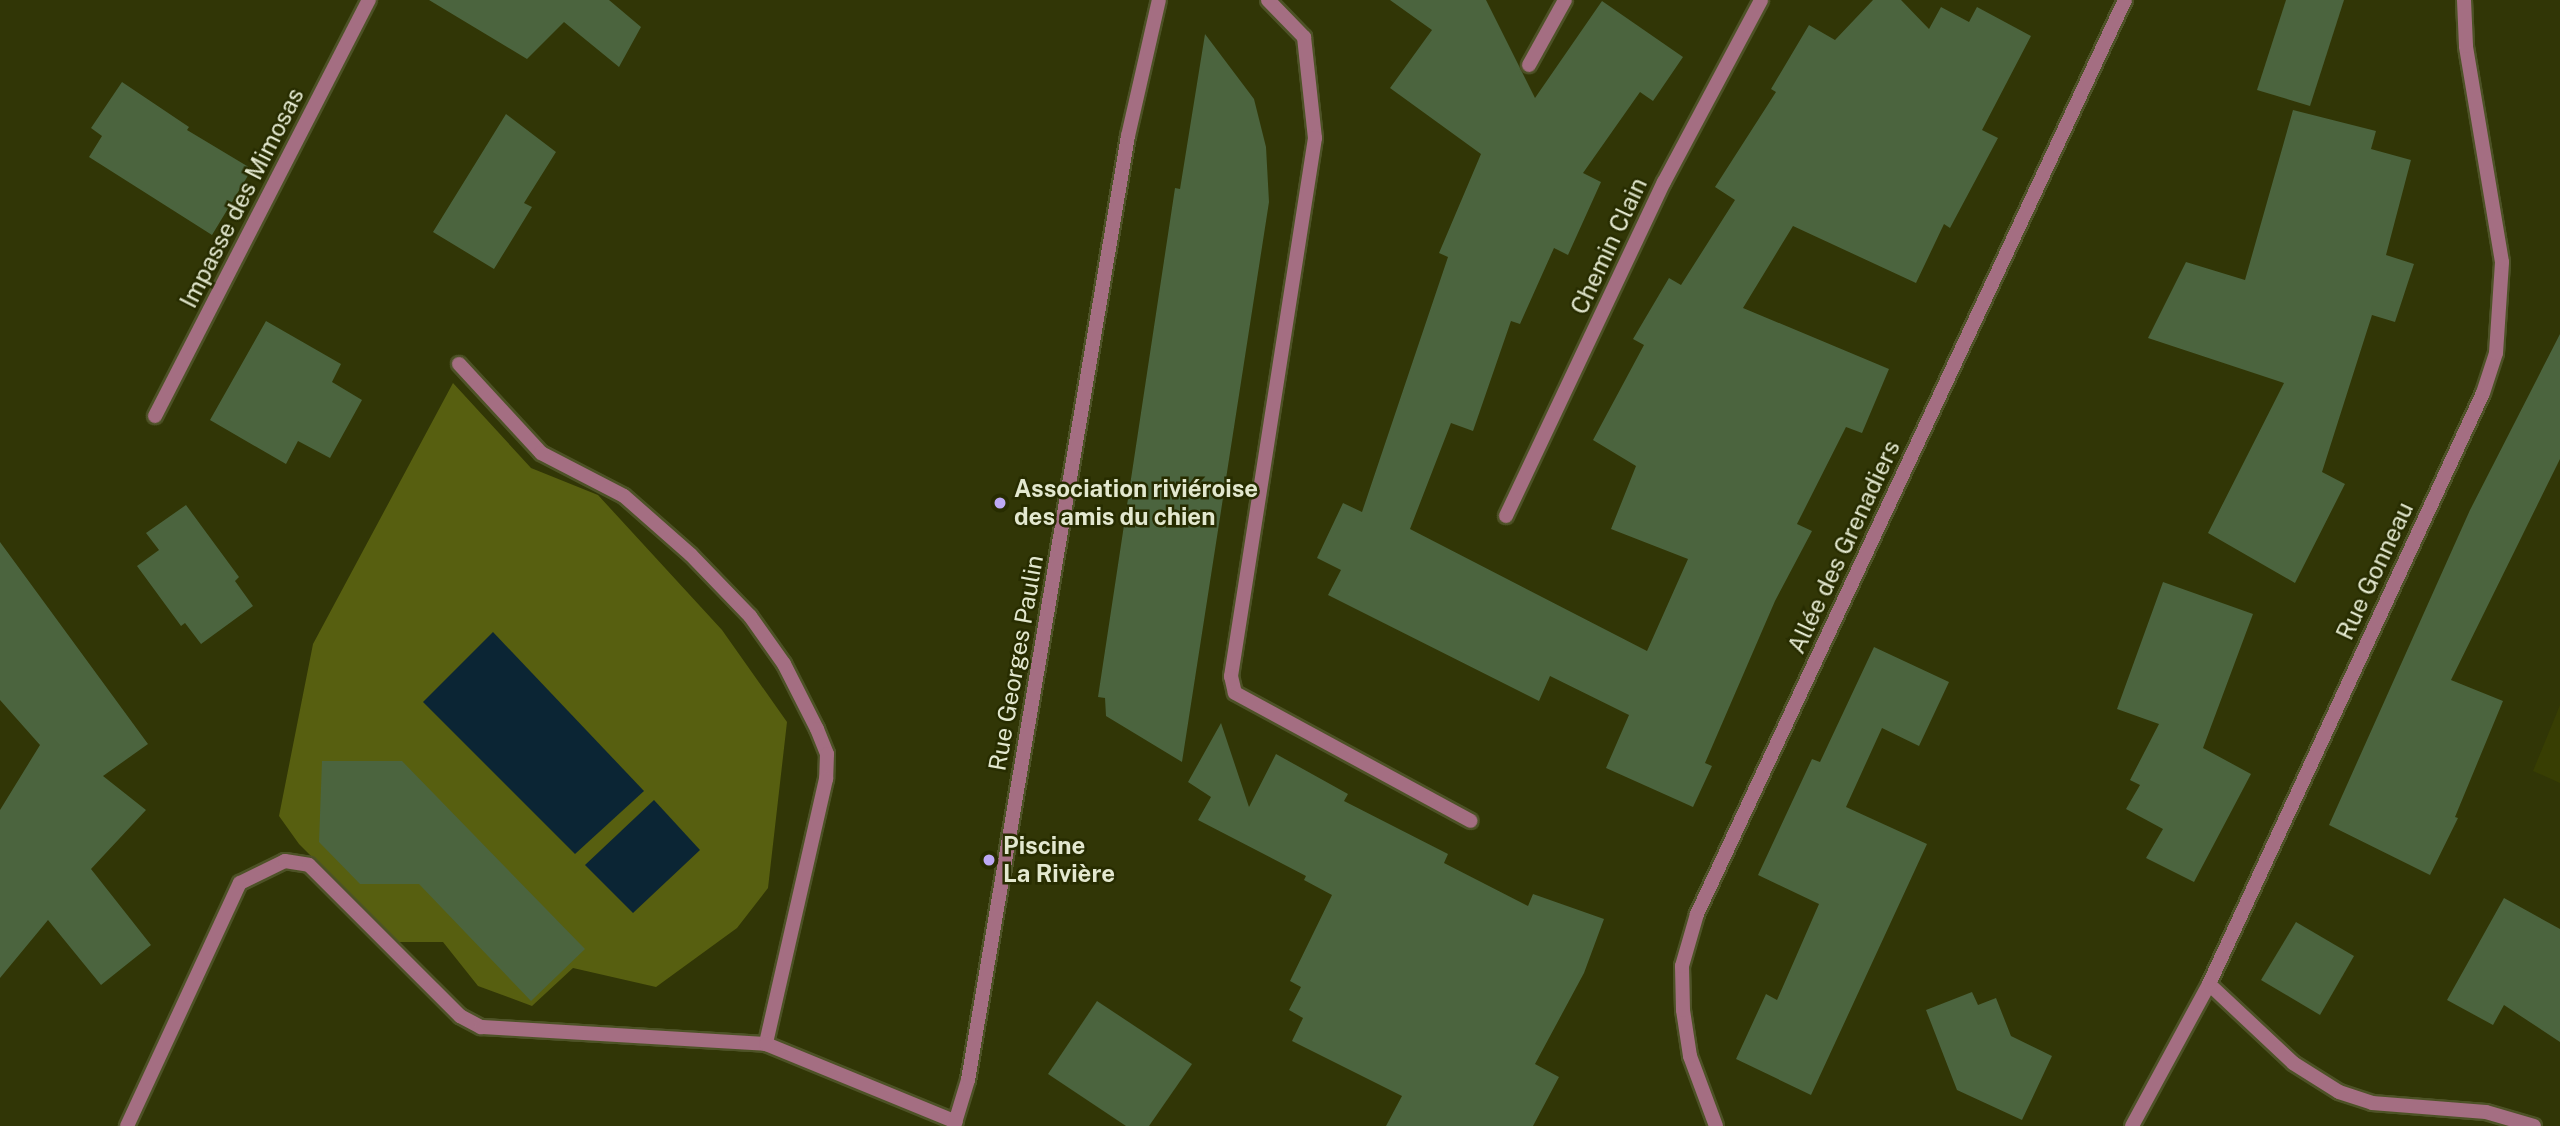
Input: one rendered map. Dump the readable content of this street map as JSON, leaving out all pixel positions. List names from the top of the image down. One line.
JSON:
{"streets":{"street":["Impasse des Mimosas","Chemin Clain","Allée des Grenadiers","Rue Gonneau","Rue Georges Paulin"]},"places":["Association riviéroise des amis du chien","Piscine La Rivière"]}
